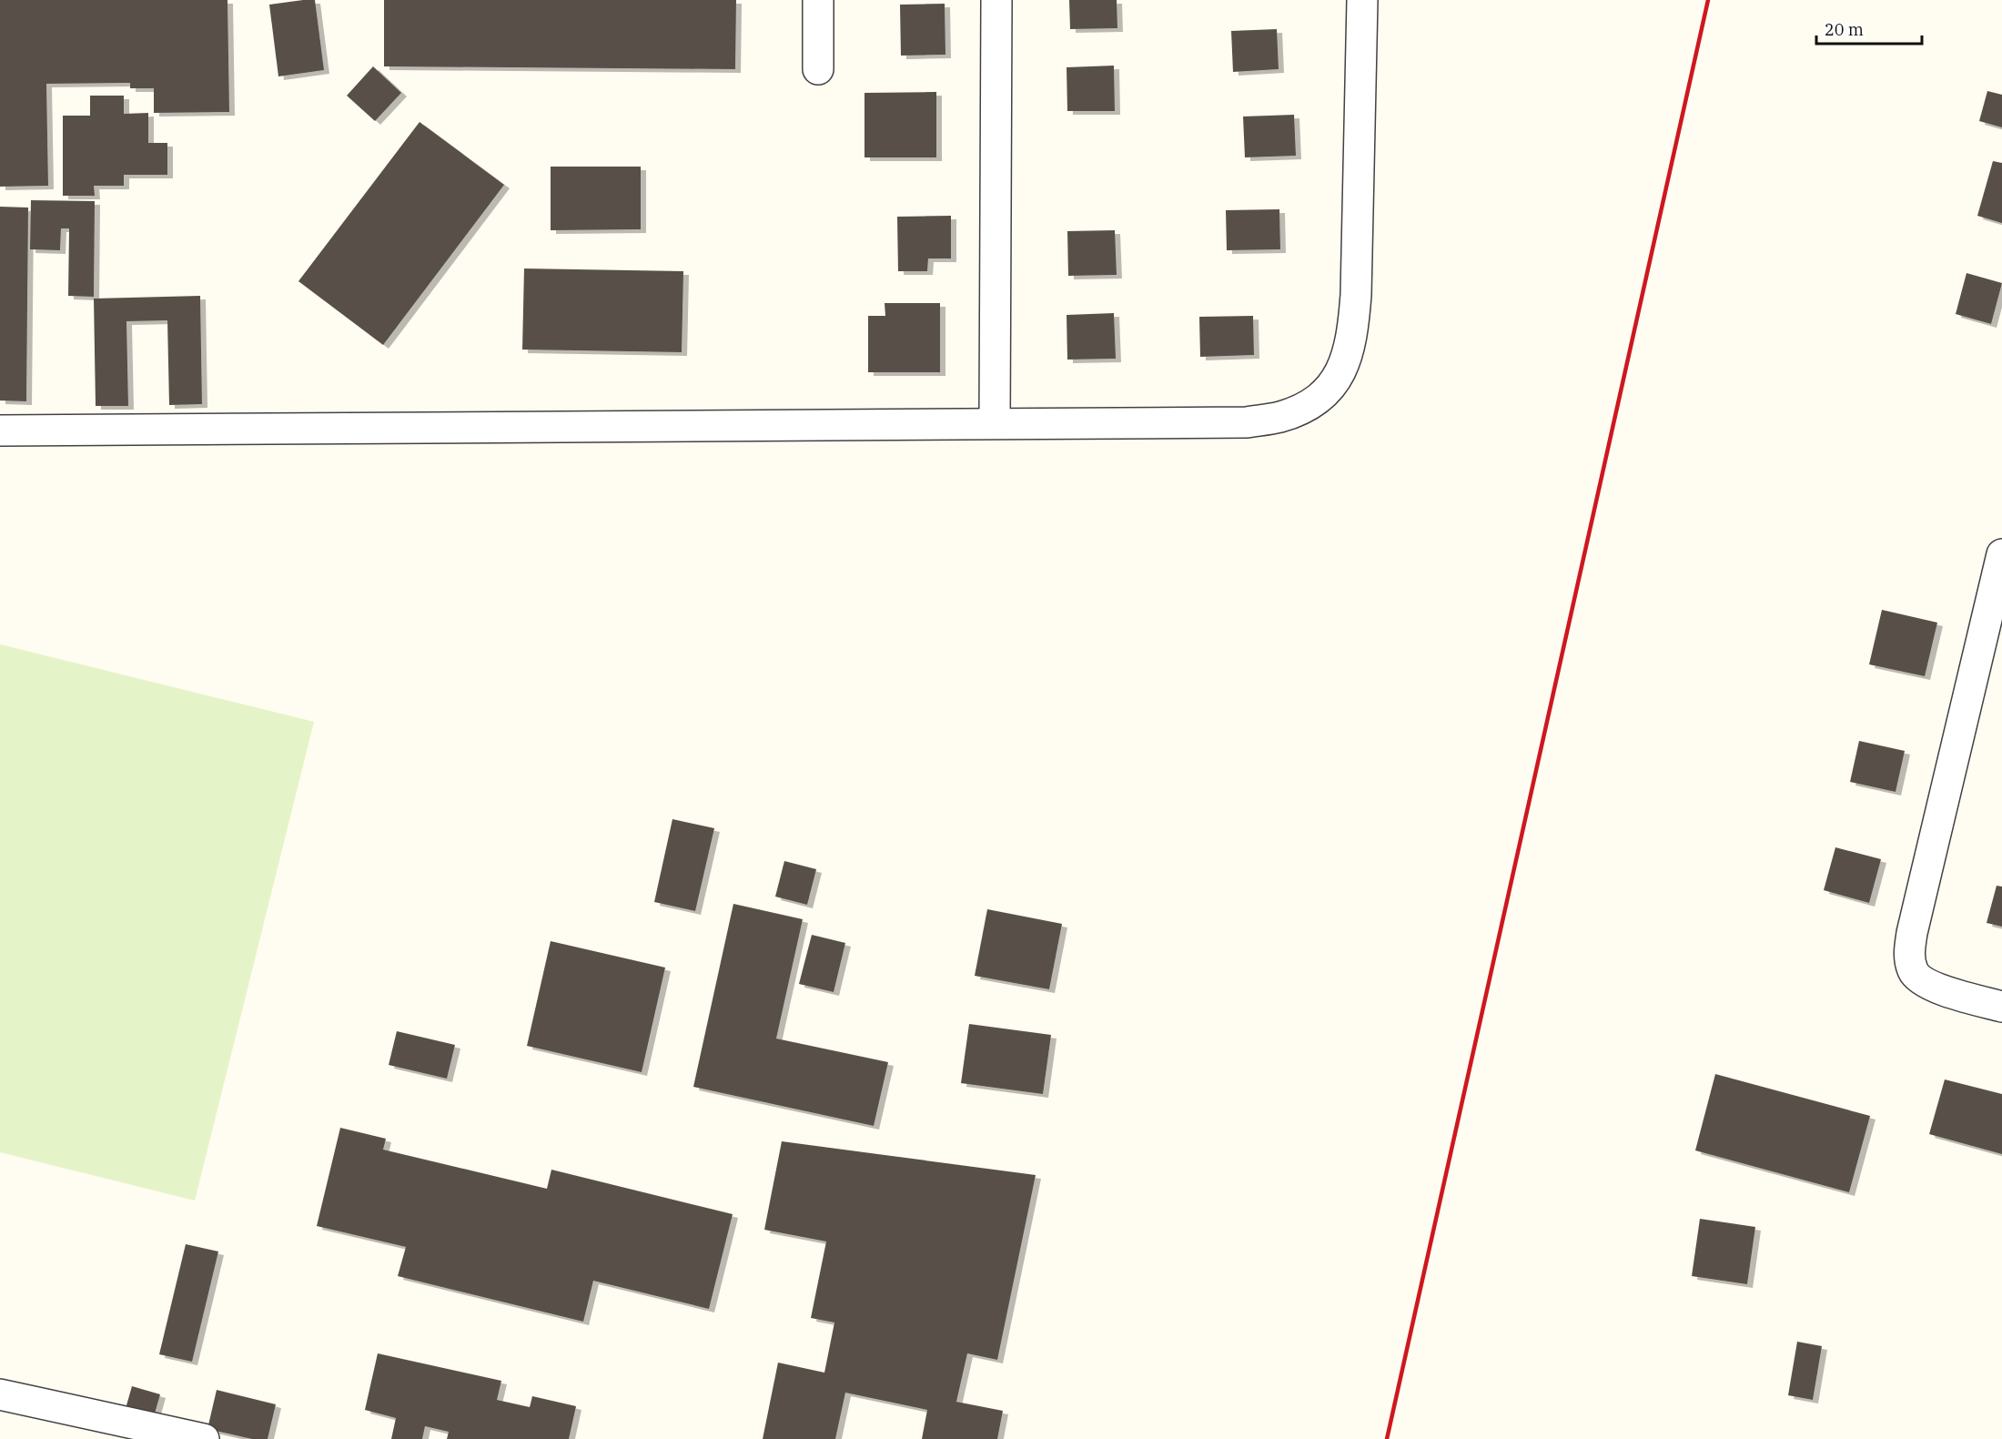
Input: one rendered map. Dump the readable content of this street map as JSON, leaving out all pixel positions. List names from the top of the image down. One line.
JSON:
{"scale_bar":"20 m"}
